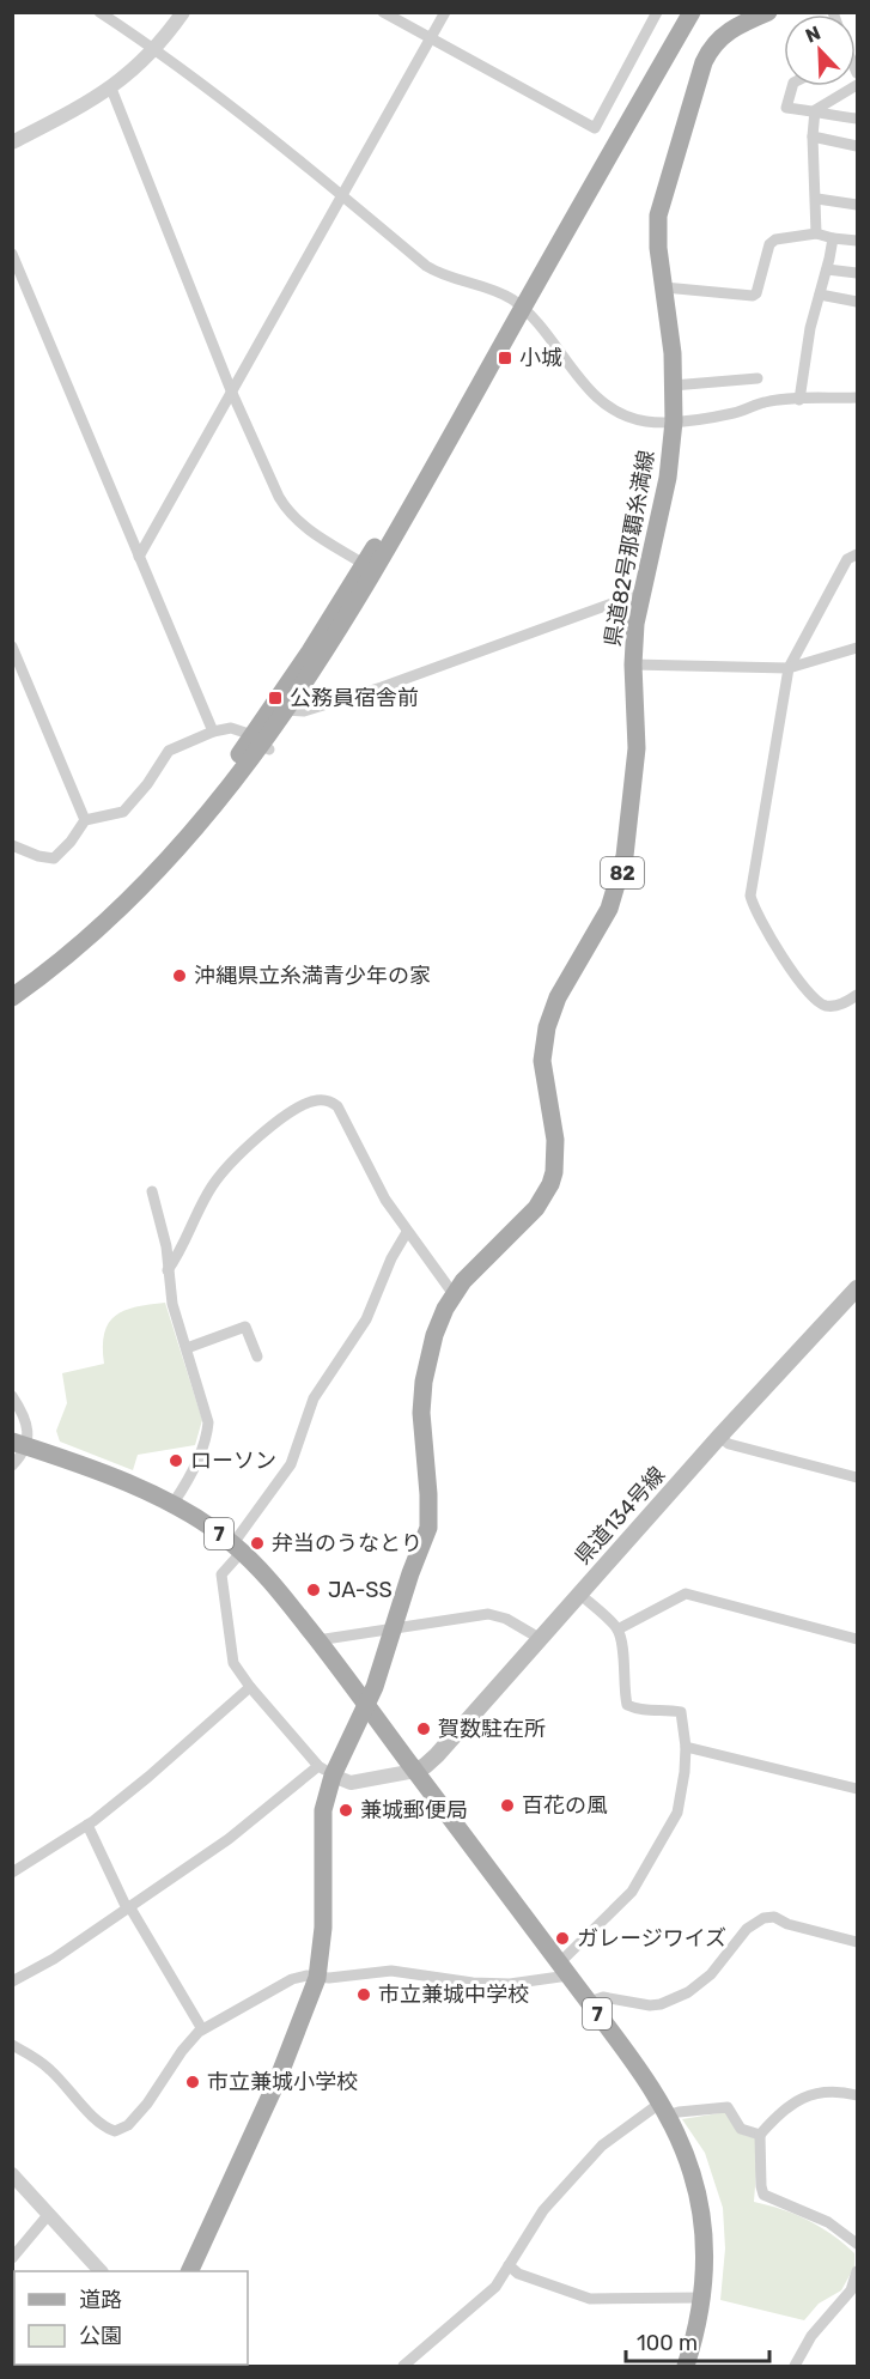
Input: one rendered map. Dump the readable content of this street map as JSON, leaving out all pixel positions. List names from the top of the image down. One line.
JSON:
{"streets":{"main road":["県道82号那覇糸満線","82","県道134号線","7"]},"crossings":[["県道82号那覇糸満線","7"],["県道134号線","7"]],"places":{"transit":["小城","公務員宿舎前"],"other":["沖縄県立糸満青少年の家","ローソン","弁当のうなとり","JA-SS","賀数駐在所","百花の風","兼城郵便局","ガレージワイズ","市立兼城中学校","市立兼城小学校"]},"legend":["道路","公園"],"scale_bar":"100 m","north":"top left"}
